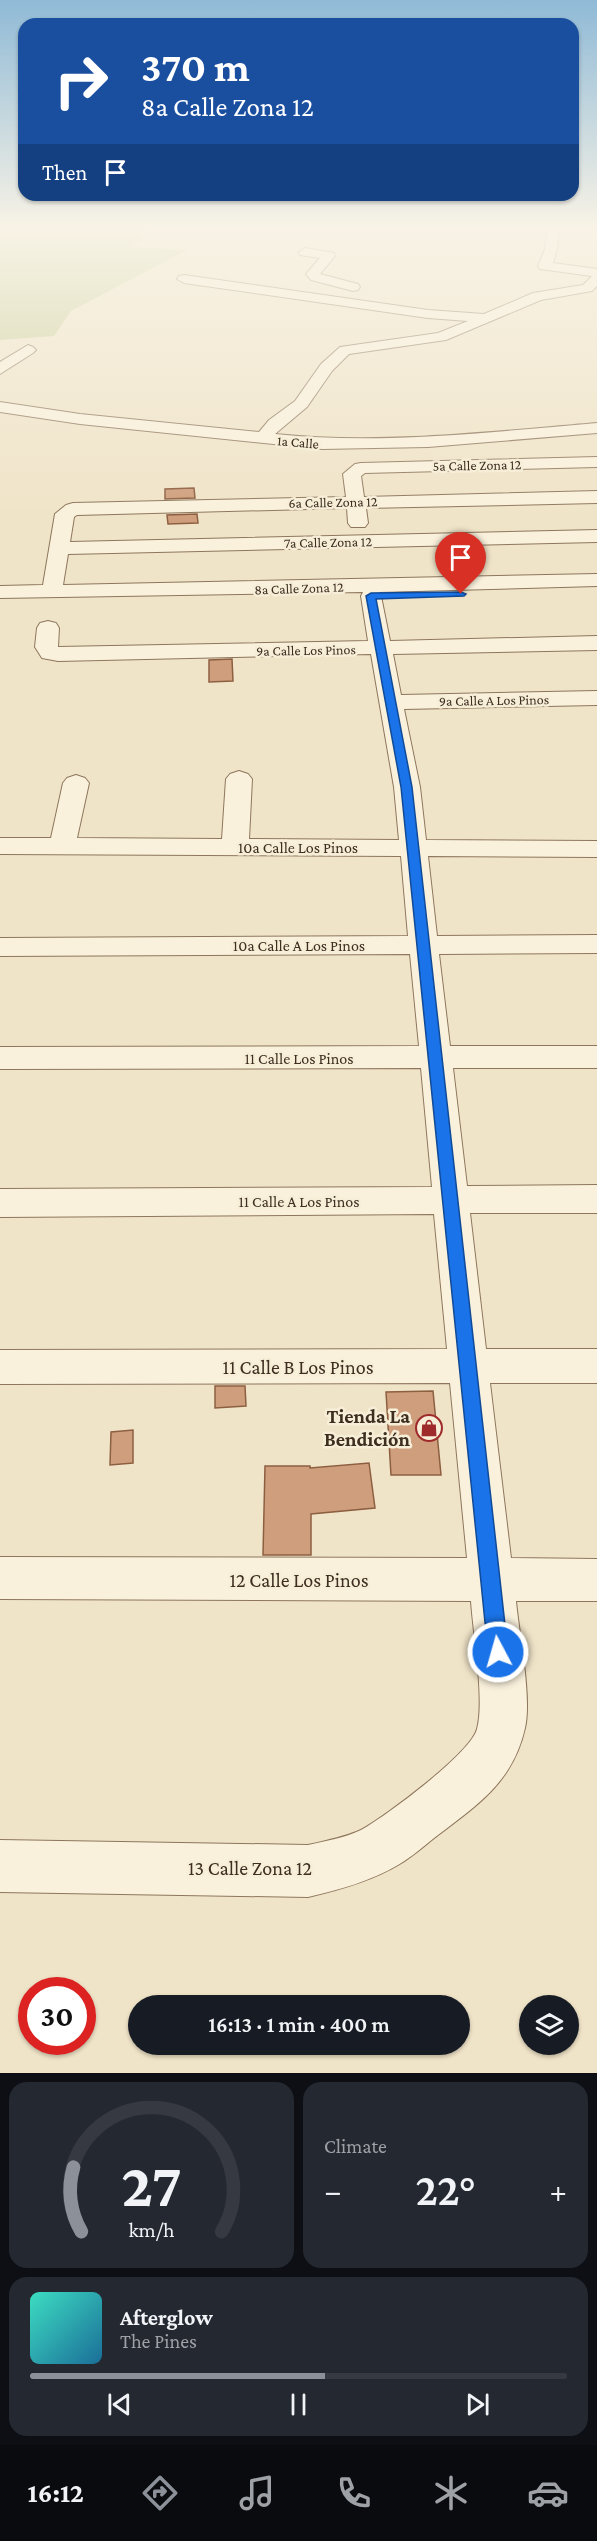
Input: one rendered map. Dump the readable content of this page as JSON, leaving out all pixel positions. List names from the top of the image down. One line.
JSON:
{"streets":{"street":["1a Calle","5a Calle Zona 12","6a Calle Zona 12","7a Calle Zona 12","8a Calle Zona 12","9a Calle Los Pinos","9a Calle A Los Pinos","10a Calle Los Pinos","10a Calle A Los Pinos","11 Calle Los Pinos","11 Calle A Los Pinos","11 Calle B Los Pinos","12 Calle Los Pinos","13 Calle Zona 12"]},"crossings":[["5a Calle Zona 12","6a Calle Zona 12"],["6a Calle Zona 12","7a Calle Zona 12"],["12 Calle Los Pinos","13 Calle Zona 12"]],"places":{"shop":["Tienda La Bendición"]},"page":{"turn":["370 m","8a Calle Zona 12"],"then":"Then","limit":"30","trip":"16:13 · 1 min · 400 m","tile":"Climate","heat":["−","22°","+"],"song":["Afterglow","The Pines"],"tabs":"16:12","gauge":["27","km/h"]}}
